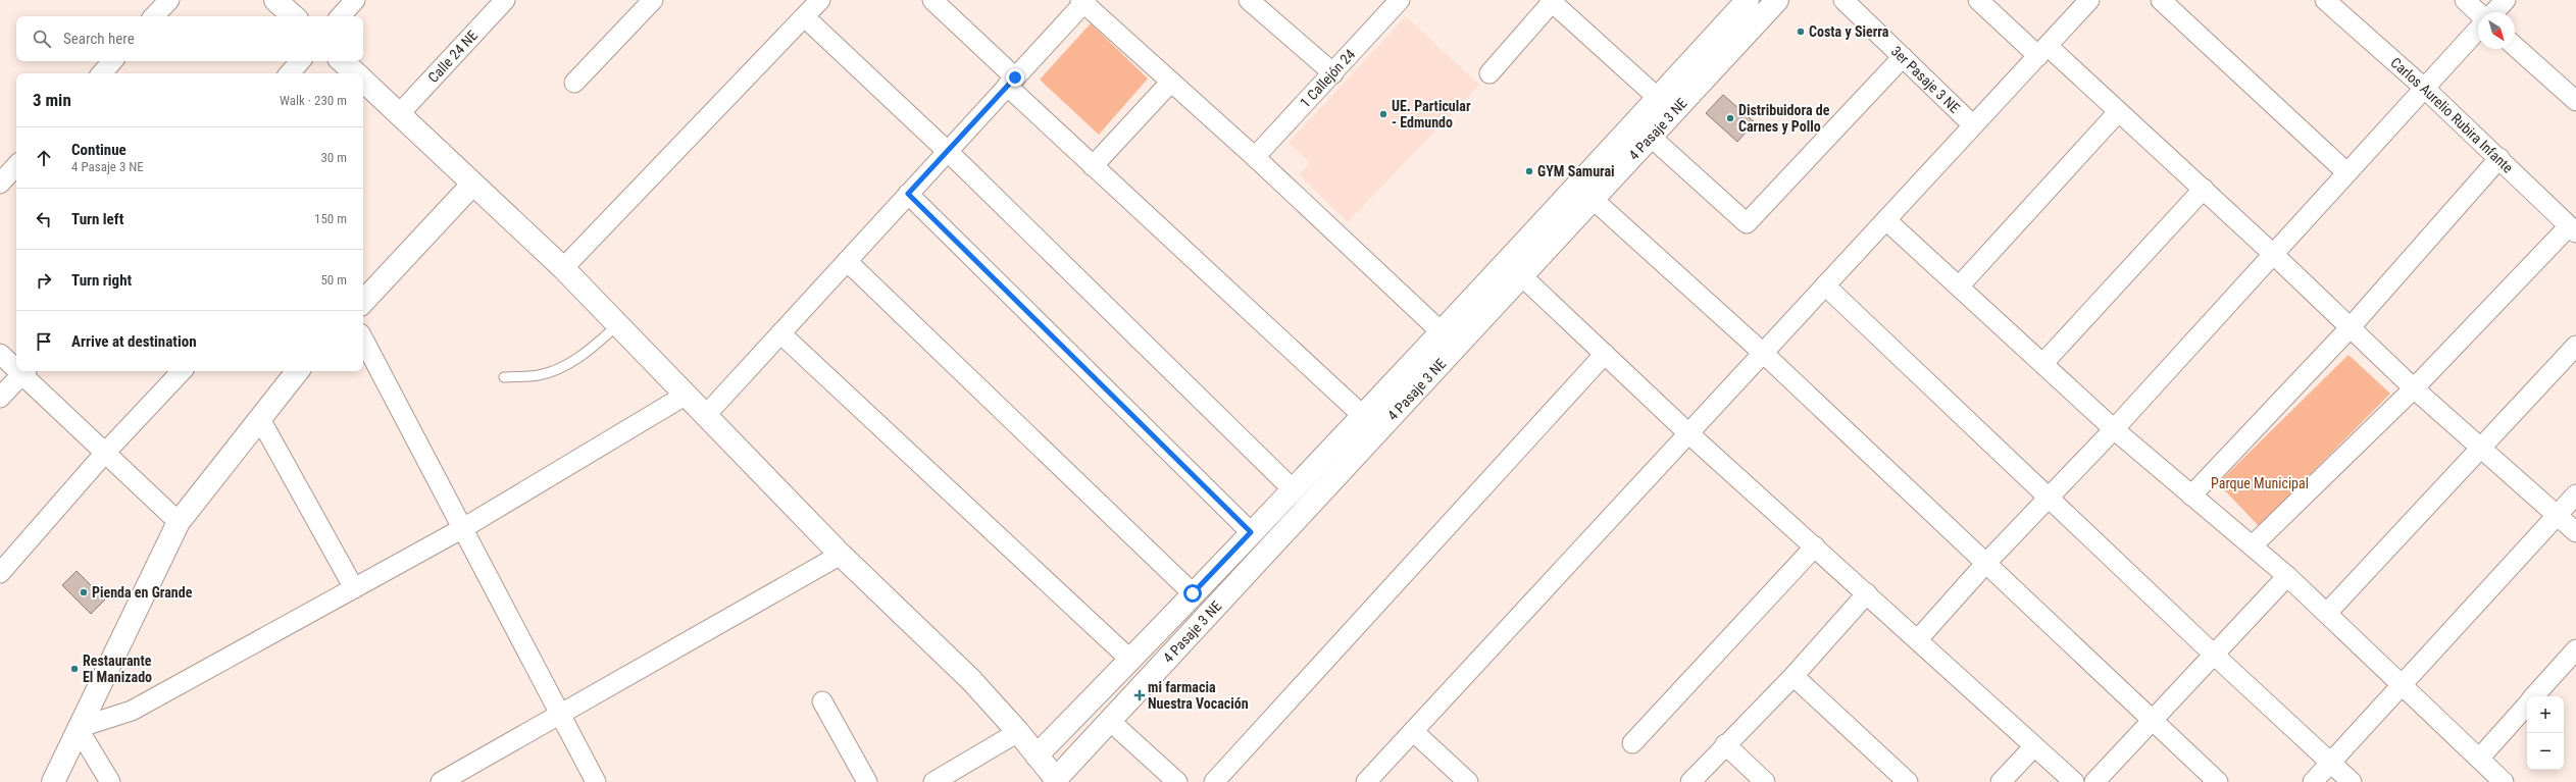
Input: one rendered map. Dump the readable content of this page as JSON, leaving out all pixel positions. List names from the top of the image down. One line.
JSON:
{"streets":{"street":["Calle 24 NE","1 Callejón 24","3er Pasaje 3 NE","Carlos Aurelio Rubira Infante","4 Pasaje 3 NE"]},"parks":["Parque Municipal"],"places":{"other":["Costa y Sierra","UE. Particular - Edmundo","Distribuidora de Carnes y Pollo","GYM Samurai","Pienda en Grande","Restaurante El Manizado"],"health":["mi farmacia Nuestra Vocación"]},"north":"bottom right","page":{"search":"Search here","heading":["3 min","Walk · 230 m"],"list":[["Continue","4 Pasaje 3 NE","30 m"],["Turn left","150 m"],["Turn right","50 m"],"Arrive at destination"],"map_buttons":["+","−"]}}
